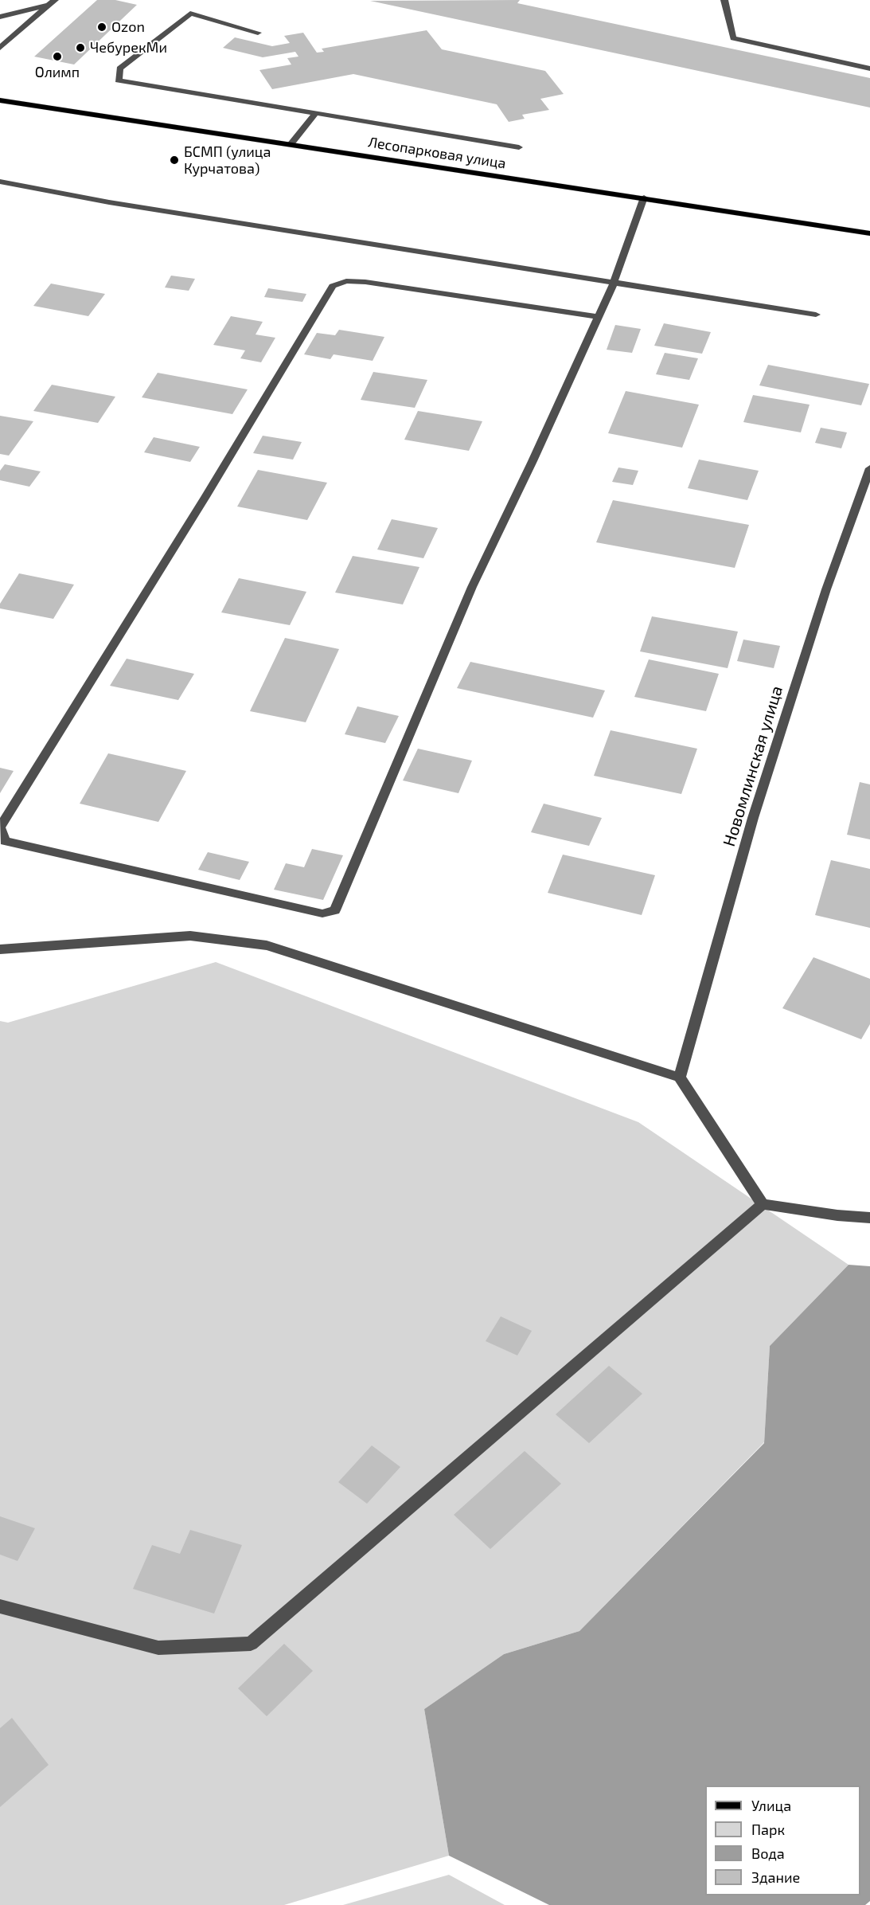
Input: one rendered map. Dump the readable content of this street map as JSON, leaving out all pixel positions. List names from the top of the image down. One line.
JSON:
{"streets":{"main road":["Лесопарковая улица"],"street":["Новомлинская улица"]},"places":["Ozon","ЧебурекМи","Олимп","БСМП (улица Курчатова)"],"legend":["Улица","Парк","Вода","Здание"]}
